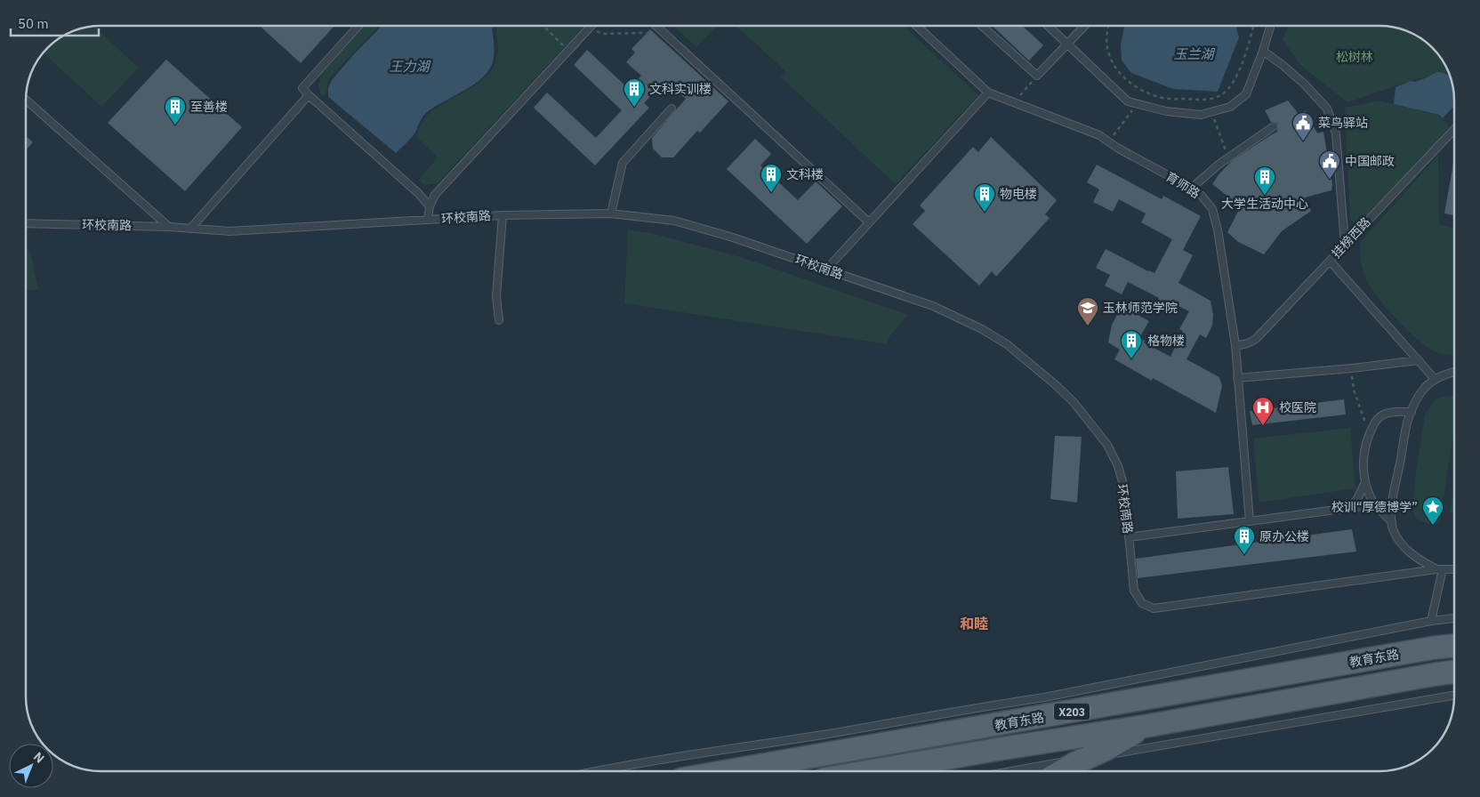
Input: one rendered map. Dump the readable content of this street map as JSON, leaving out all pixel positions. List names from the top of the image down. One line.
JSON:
{"streets":{"main road":["教育东路","X203"],"lane":["育师路","环校南路","挂榜西路"]},"crossings":[["育师路","挂榜西路"]],"districts":["和睦"],"water":["玉兰湖","王力湖"],"parks":["松树林"],"places":{"building":["文科实训楼","至善楼","文科楼","大学生活动中心","物电楼","格物楼","原办公楼"],"public building":["菜鸟驿站","中国邮政"],"school or university":["玉林师范学院"],"hospital":["校医院"],"place":["校训“厚德博学”"]},"scale_bar":"50 m","north":"top right"}
